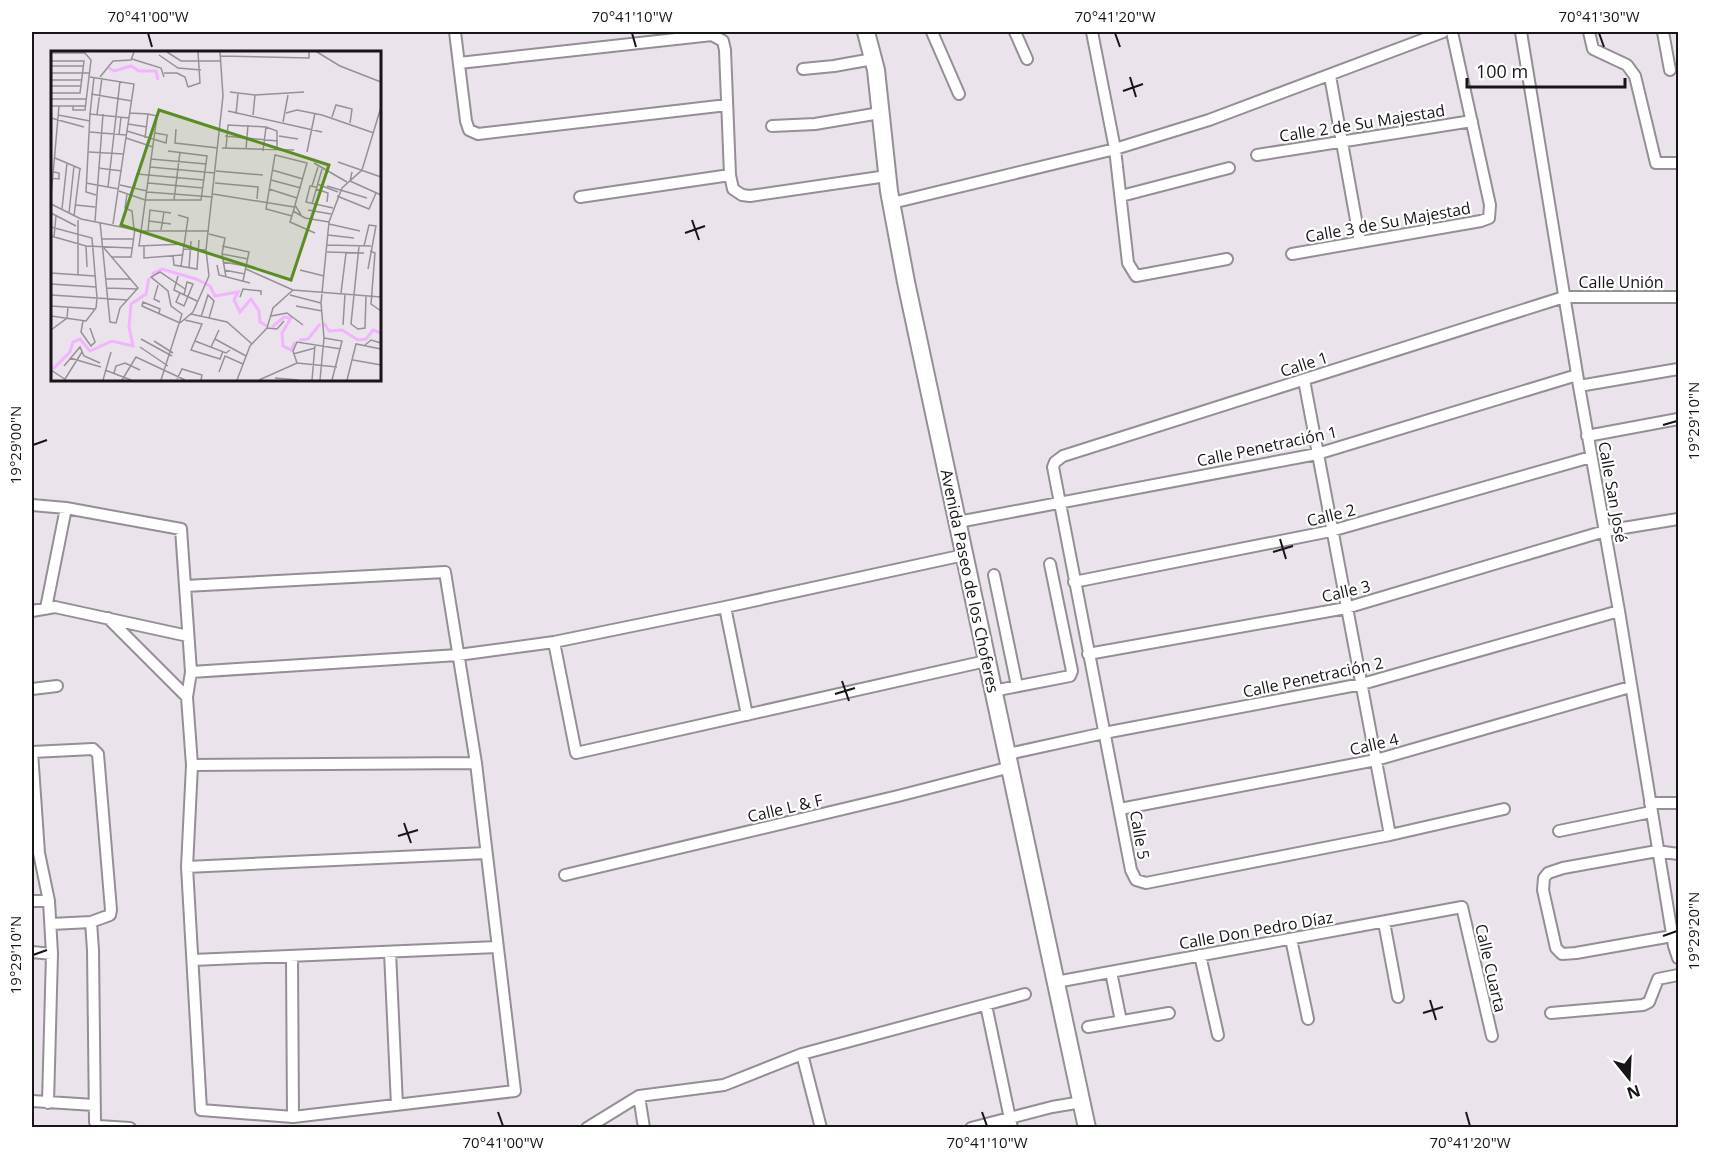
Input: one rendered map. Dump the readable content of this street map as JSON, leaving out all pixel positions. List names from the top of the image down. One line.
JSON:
{"streets":{"street":["Calle 2 de Su Majestad","Calle 3 de Su Majestad","Calle Unión","Calle 1","Calle Penetración 1","Calle San José","Calle 2","Avenida Paseo de los Choferes","Calle 3","Calle Penetración 2","Calle 4","Calle L & F","Calle 5","Calle Don Pedro Díaz","Calle Cuarta"]},"crossings":[["Calle 2 de Su Majestad","Calle 3 de Su Majestad"],["Calle Unión","Calle 1"],["Calle Unión","Calle San José"],["Calle 1","Calle San José"],["Calle 1","Calle 5"],["Calle Penetración 1","Calle San José"],["Calle Penetración 1","Avenida Paseo de los Choferes"],["Calle Penetración 1","Calle 5"],["Calle San José","Calle 2"],["Calle San José","Calle 3"],["Calle San José","Calle Penetración 2"],["Calle San José","Calle 4"],["Calle 2","Calle 5"],["Avenida Paseo de los Choferes","Calle Penetración 2"],["Avenida Paseo de los Choferes","Calle L & F"],["Avenida Paseo de los Choferes","Calle Don Pedro Díaz"],["Calle 3","Calle 5"],["Calle Penetración 2","Calle L & F"],["Calle Penetración 2","Calle 5"],["Calle 4","Calle 5"],["Calle Don Pedro Díaz","Calle Cuarta"]],"scale_bar":"100 m","north":"bottom","coordinates":["70°41'00\"W","70°41'10\"W","70°41'20\"W","70°41'30\"W","19°29'10\"N","19°29'00\"N","19°29'20\"N"]}
